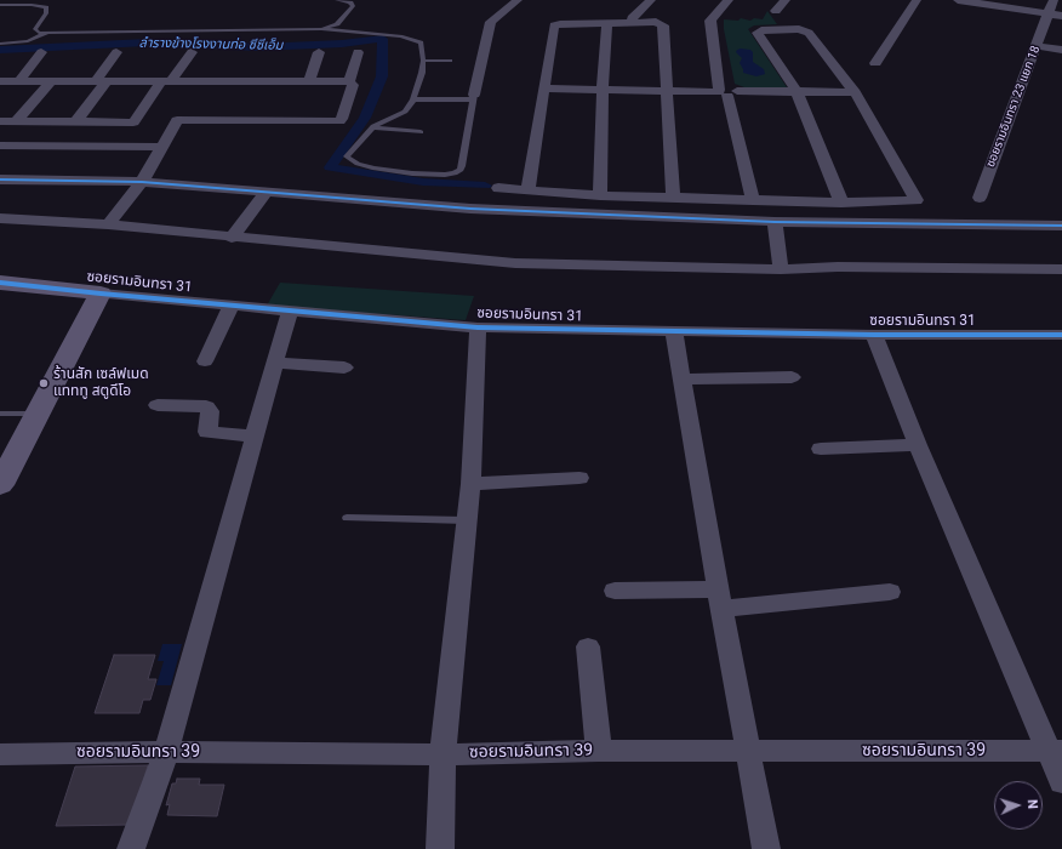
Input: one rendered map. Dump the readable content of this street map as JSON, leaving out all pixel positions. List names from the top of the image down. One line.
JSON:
{"streets":{"street":["ซอยรามอินทรา 23 แยก 18","ซอยรามอินทรา 31","ซอยรามอินทรา 39"]},"water":["ลำรางข้างโรงงานท่อ ซีซีเอ็ม"],"places":["ร้านสัก เซล์ฟเมด แทททู สตูดีโอ"],"north":"right"}
